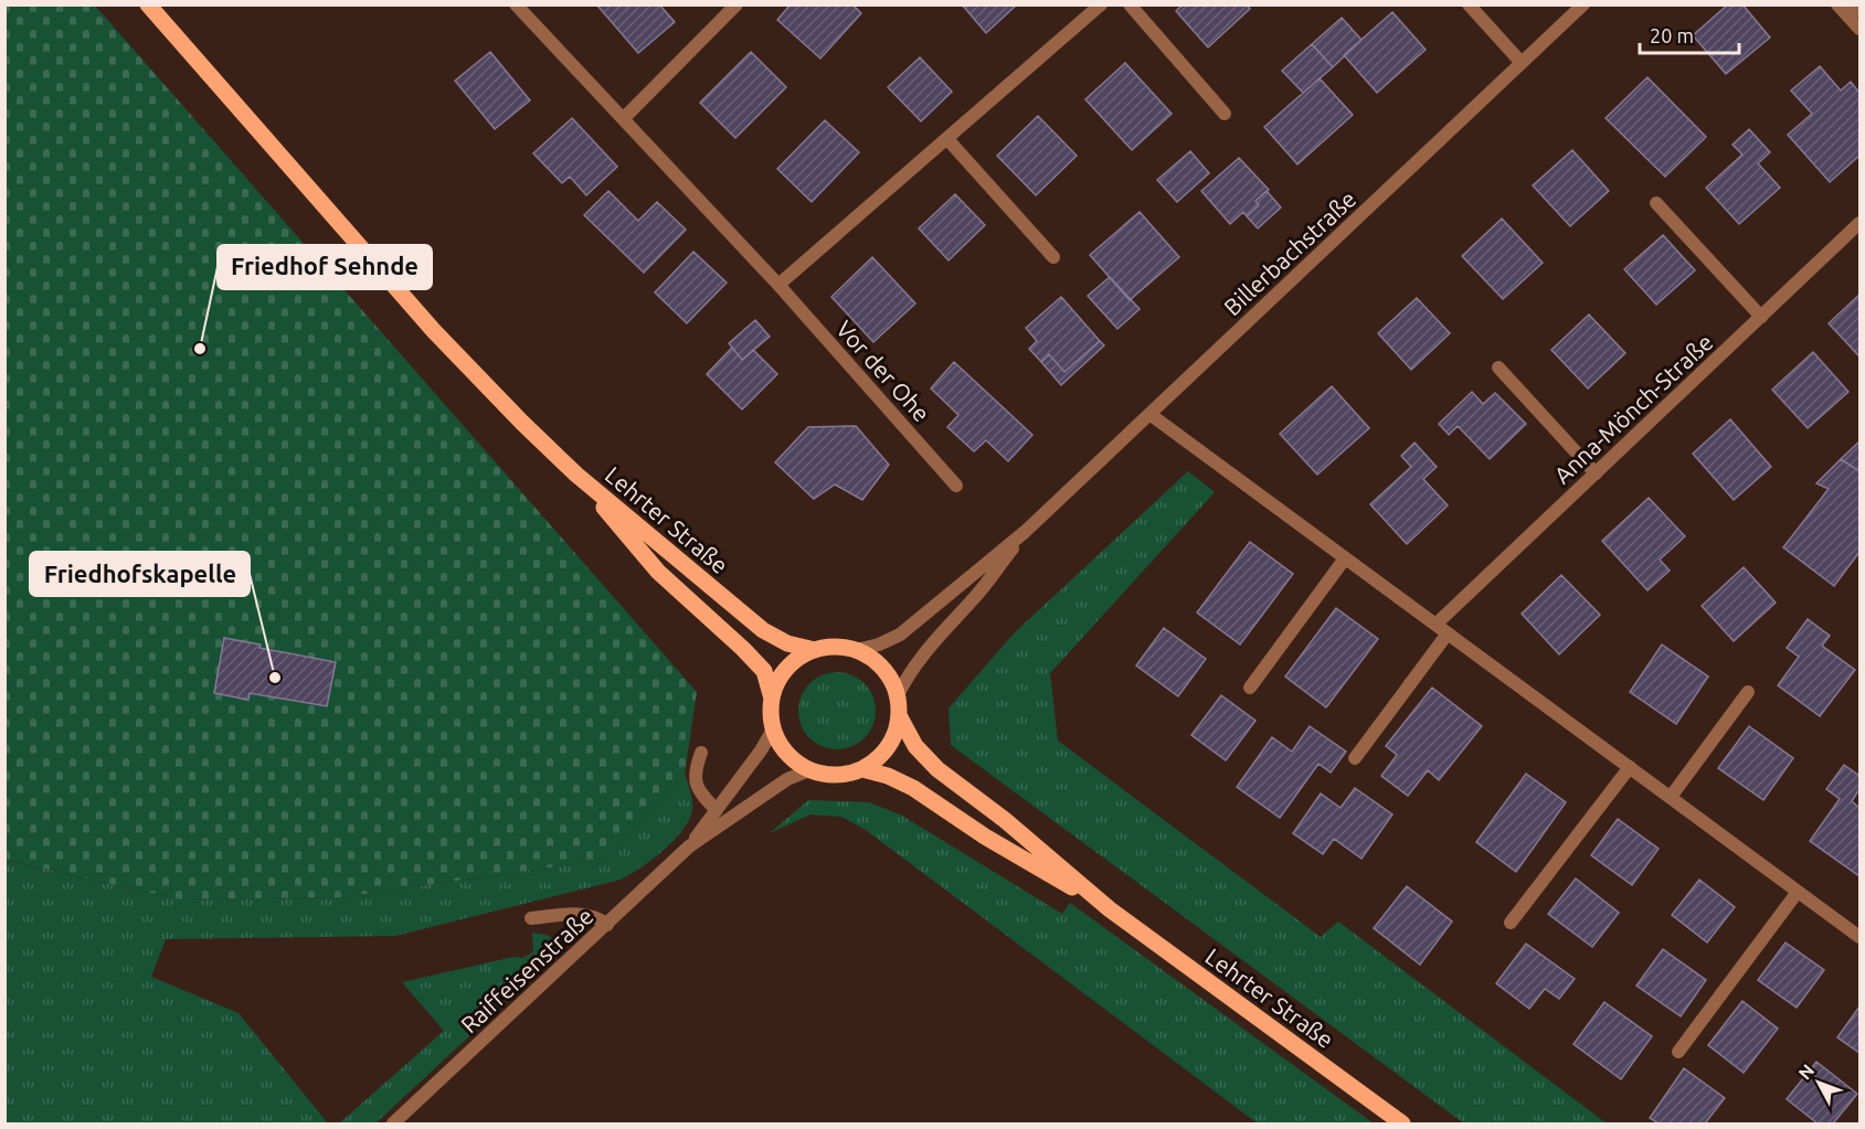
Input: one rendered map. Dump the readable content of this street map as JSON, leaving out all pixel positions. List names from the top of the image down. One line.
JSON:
{"streets":{"main road":["Lehrter Straße"],"street":["Billerbachstraße","Vor der Ohe","Anna-Mönch-Straße","Raiffeisenstraße"]},"crossings":[["Billerbachstraße","Lehrter Straße"],["Billerbachstraße","Raiffeisenstraße"],["Lehrter Straße","Raiffeisenstraße"]],"places":["Friedhof Sehnde","Friedhofskapelle"],"scale_bar":"20 m","north":"top left"}
